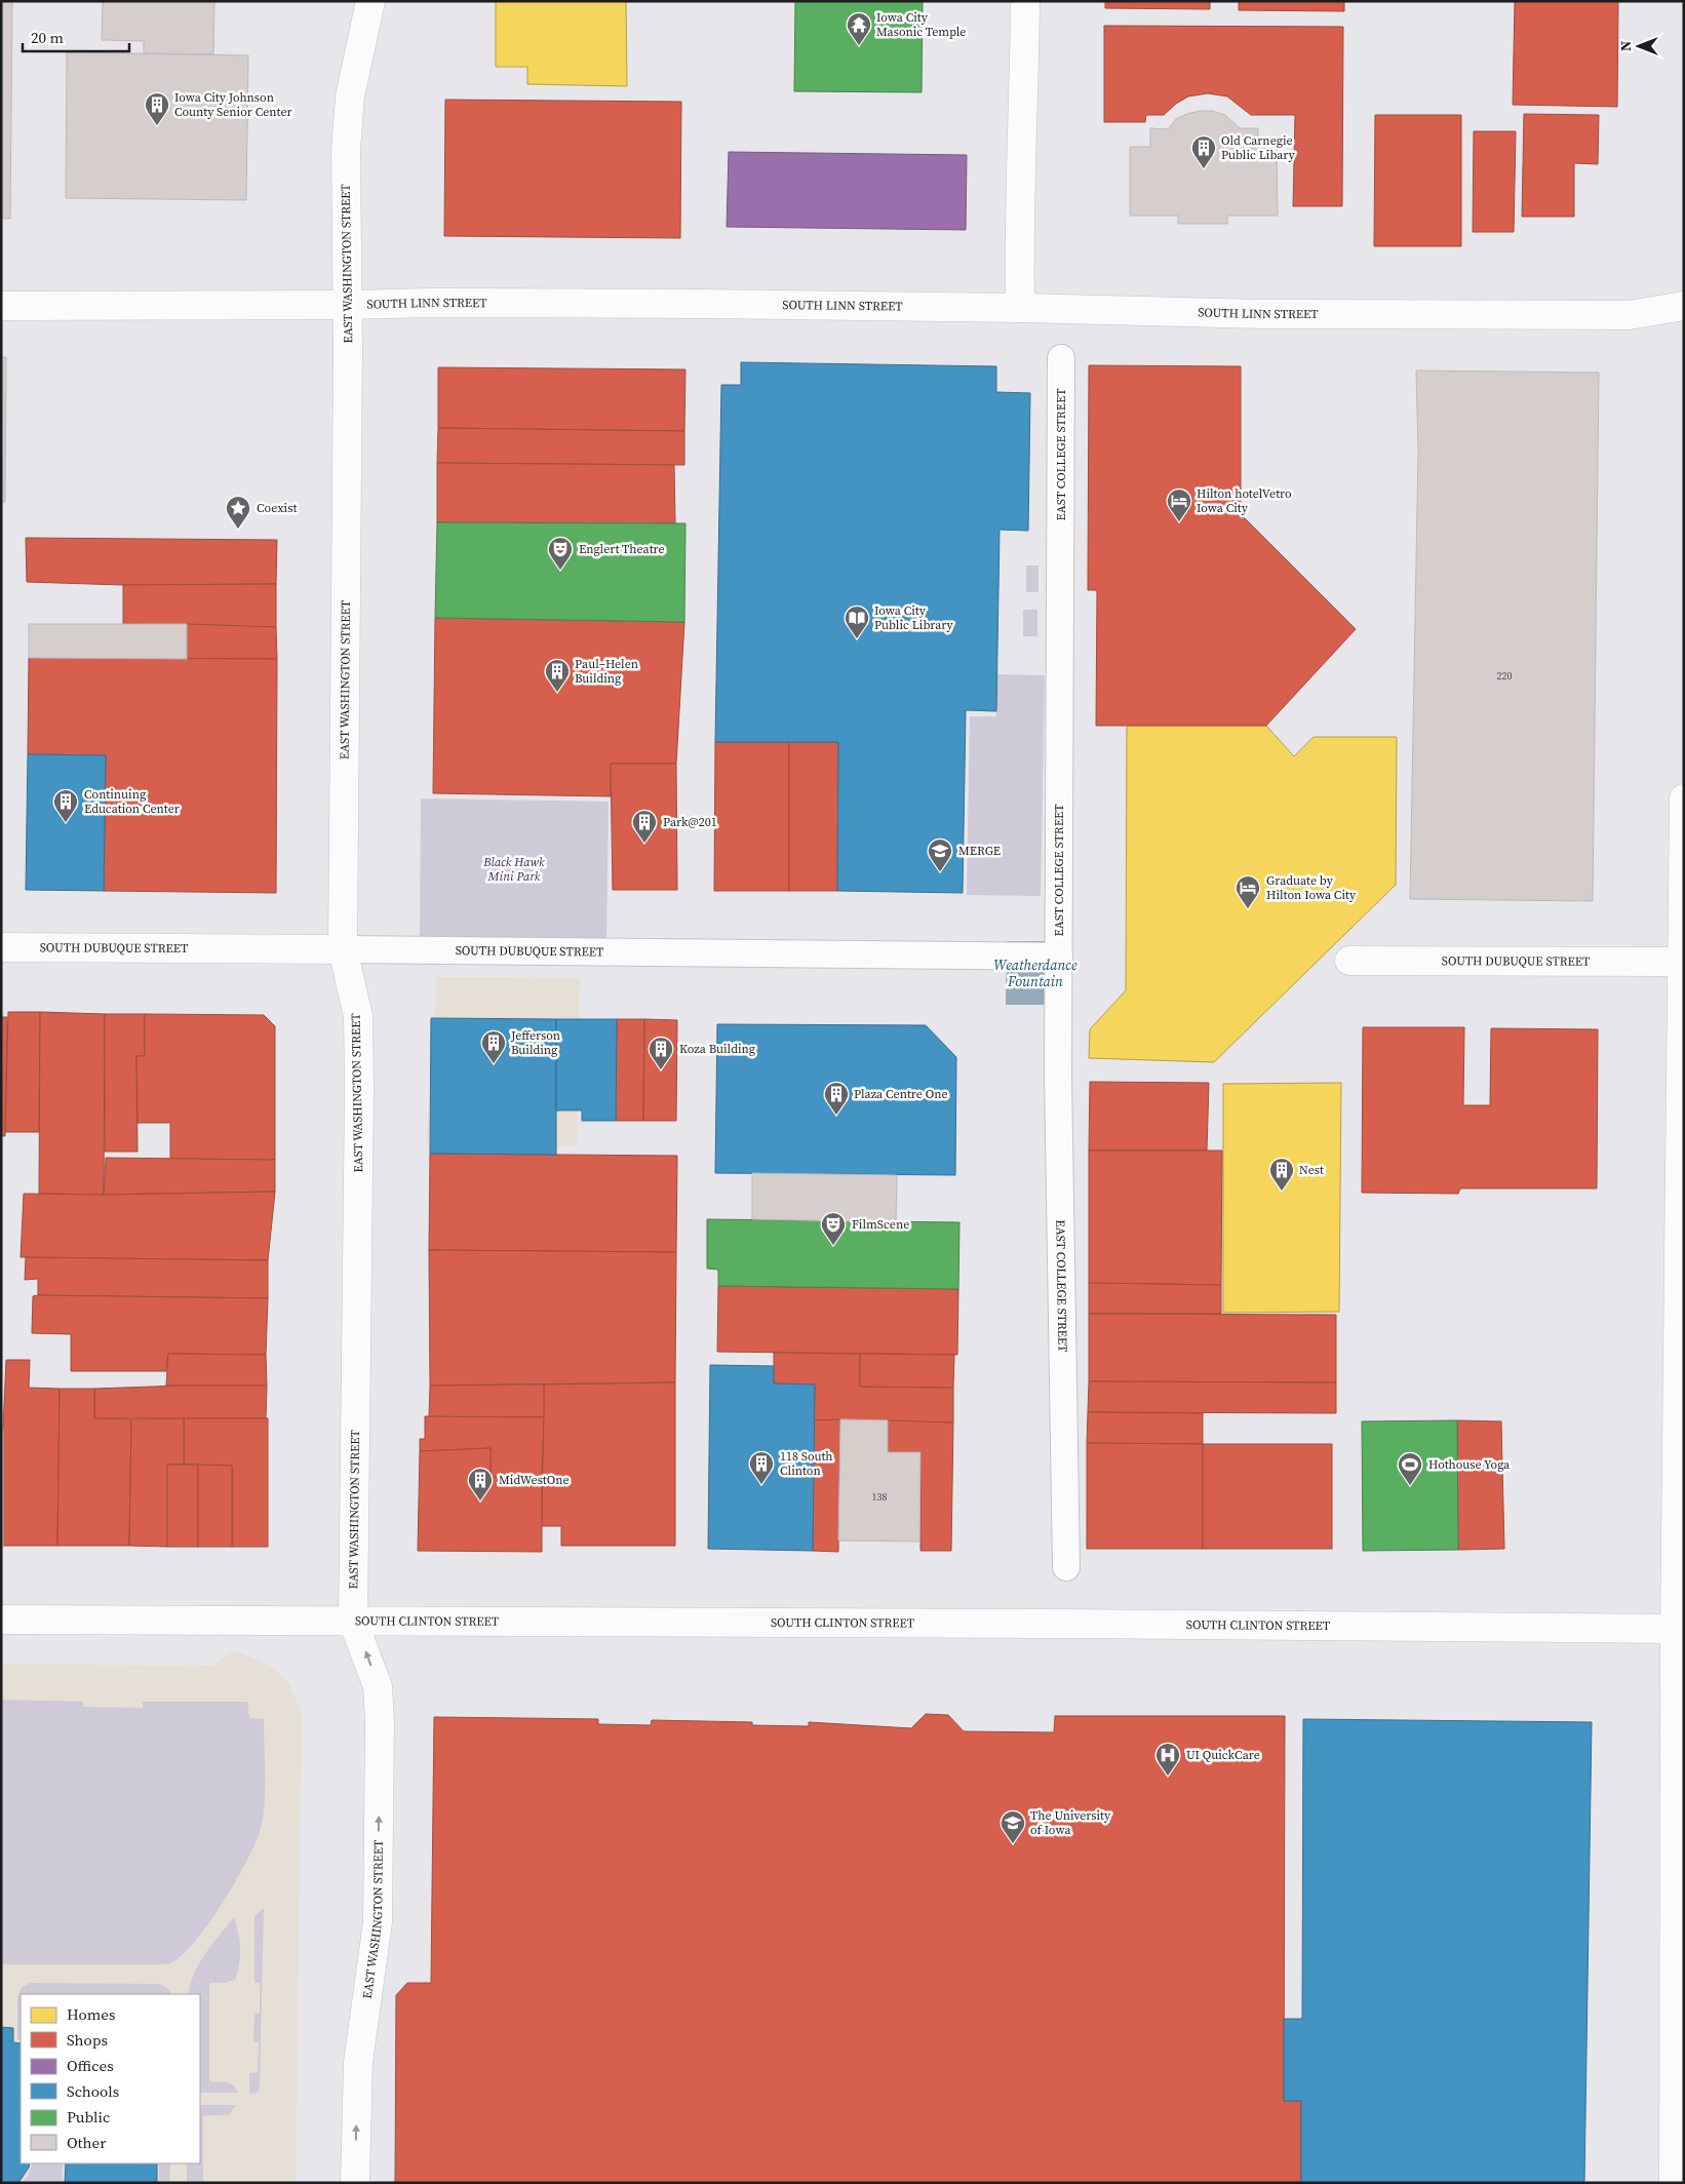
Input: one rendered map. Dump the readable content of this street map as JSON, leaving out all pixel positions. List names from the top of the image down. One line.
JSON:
{"streets":{"street":["EAST WASHINGTON STREET","SOUTH LINN STREET","EAST COLLEGE STREET","SOUTH DUBUQUE STREET","SOUTH CLINTON STREET"]},"crossings":[["EAST WASHINGTON STREET","SOUTH LINN STREET"],["EAST WASHINGTON STREET","SOUTH DUBUQUE STREET"],["EAST WASHINGTON STREET","SOUTH CLINTON STREET"],["EAST COLLEGE STREET","SOUTH DUBUQUE STREET"]],"water":["Weatherdance Fountain"],"parks":["Black Hawk Mini Park"],"places":{"temple":["Iowa City Masonic Temple"],"building":["Iowa City Johnson County Senior Center","Old Carnegie Public Libary","Paul–Helen Building","Continuing Education Center","Park@201","Jefferson Building","Koza Building","Plaza Centre One","Nest","118 South Clinton","MidWestOne"],"hotel":["Hilton hotelVetro Iowa City","Graduate by Hilton Iowa City"],"place":["Coexist"],"theatre":["Englert Theatre","FilmScene"],"library":["Iowa City Public Library"],"school or university":["MERGE","The University of Iowa"],"sports":["Hothouse Yoga"],"hospital":["UI QuickCare"]},"house_numbers":["220","138"],"legend":["Homes","Shops","Offices","Schools","Public","Other"],"scale_bar":"20 m","north":"left"}
